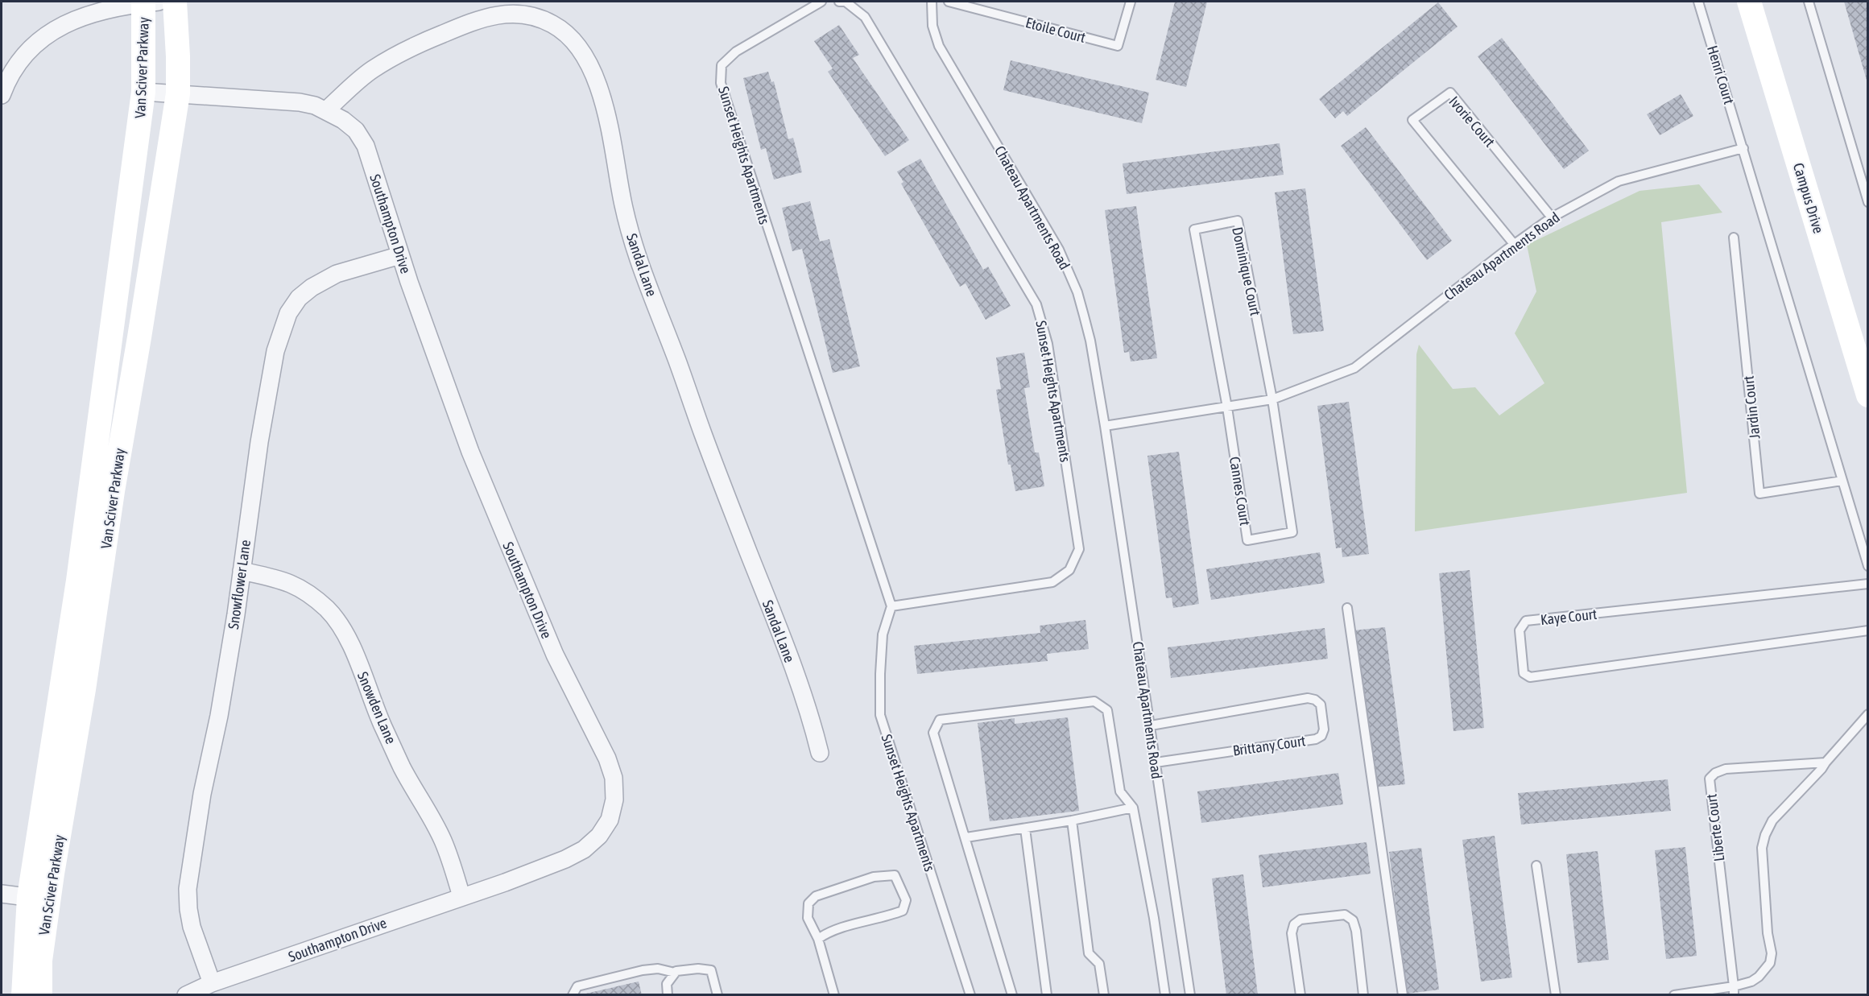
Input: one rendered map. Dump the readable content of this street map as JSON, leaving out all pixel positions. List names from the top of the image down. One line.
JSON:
{"streets":{"street":["Van Sciver Parkway","Campus Drive","Southampton Drive","Sandal Lane","Snowflower Lane","Snowden Lane"],"lane":["Etoile Court","Henri Court","Ivorie Court","Sunset Heights Apartments","Chateau Apartments Road","Dominique Court","Jardin Court","Cannes Court","Kaye Court","Brittany Court","Liberte Court"]},"crossings":[["Van Sciver Parkway","Southampton Drive"],["Henri Court","Chateau Apartments Road"],["Ivorie Court","Chateau Apartments Road"],["Chateau Apartments Road","Dominique Court"],["Chateau Apartments Road","Cannes Court"],["Chateau Apartments Road","Brittany Court"],["Southampton Drive","Sandal Lane"],["Southampton Drive","Snowflower Lane"],["Southampton Drive","Snowden Lane"],["Dominique Court","Cannes Court"],["Snowflower Lane","Snowden Lane"]]}
